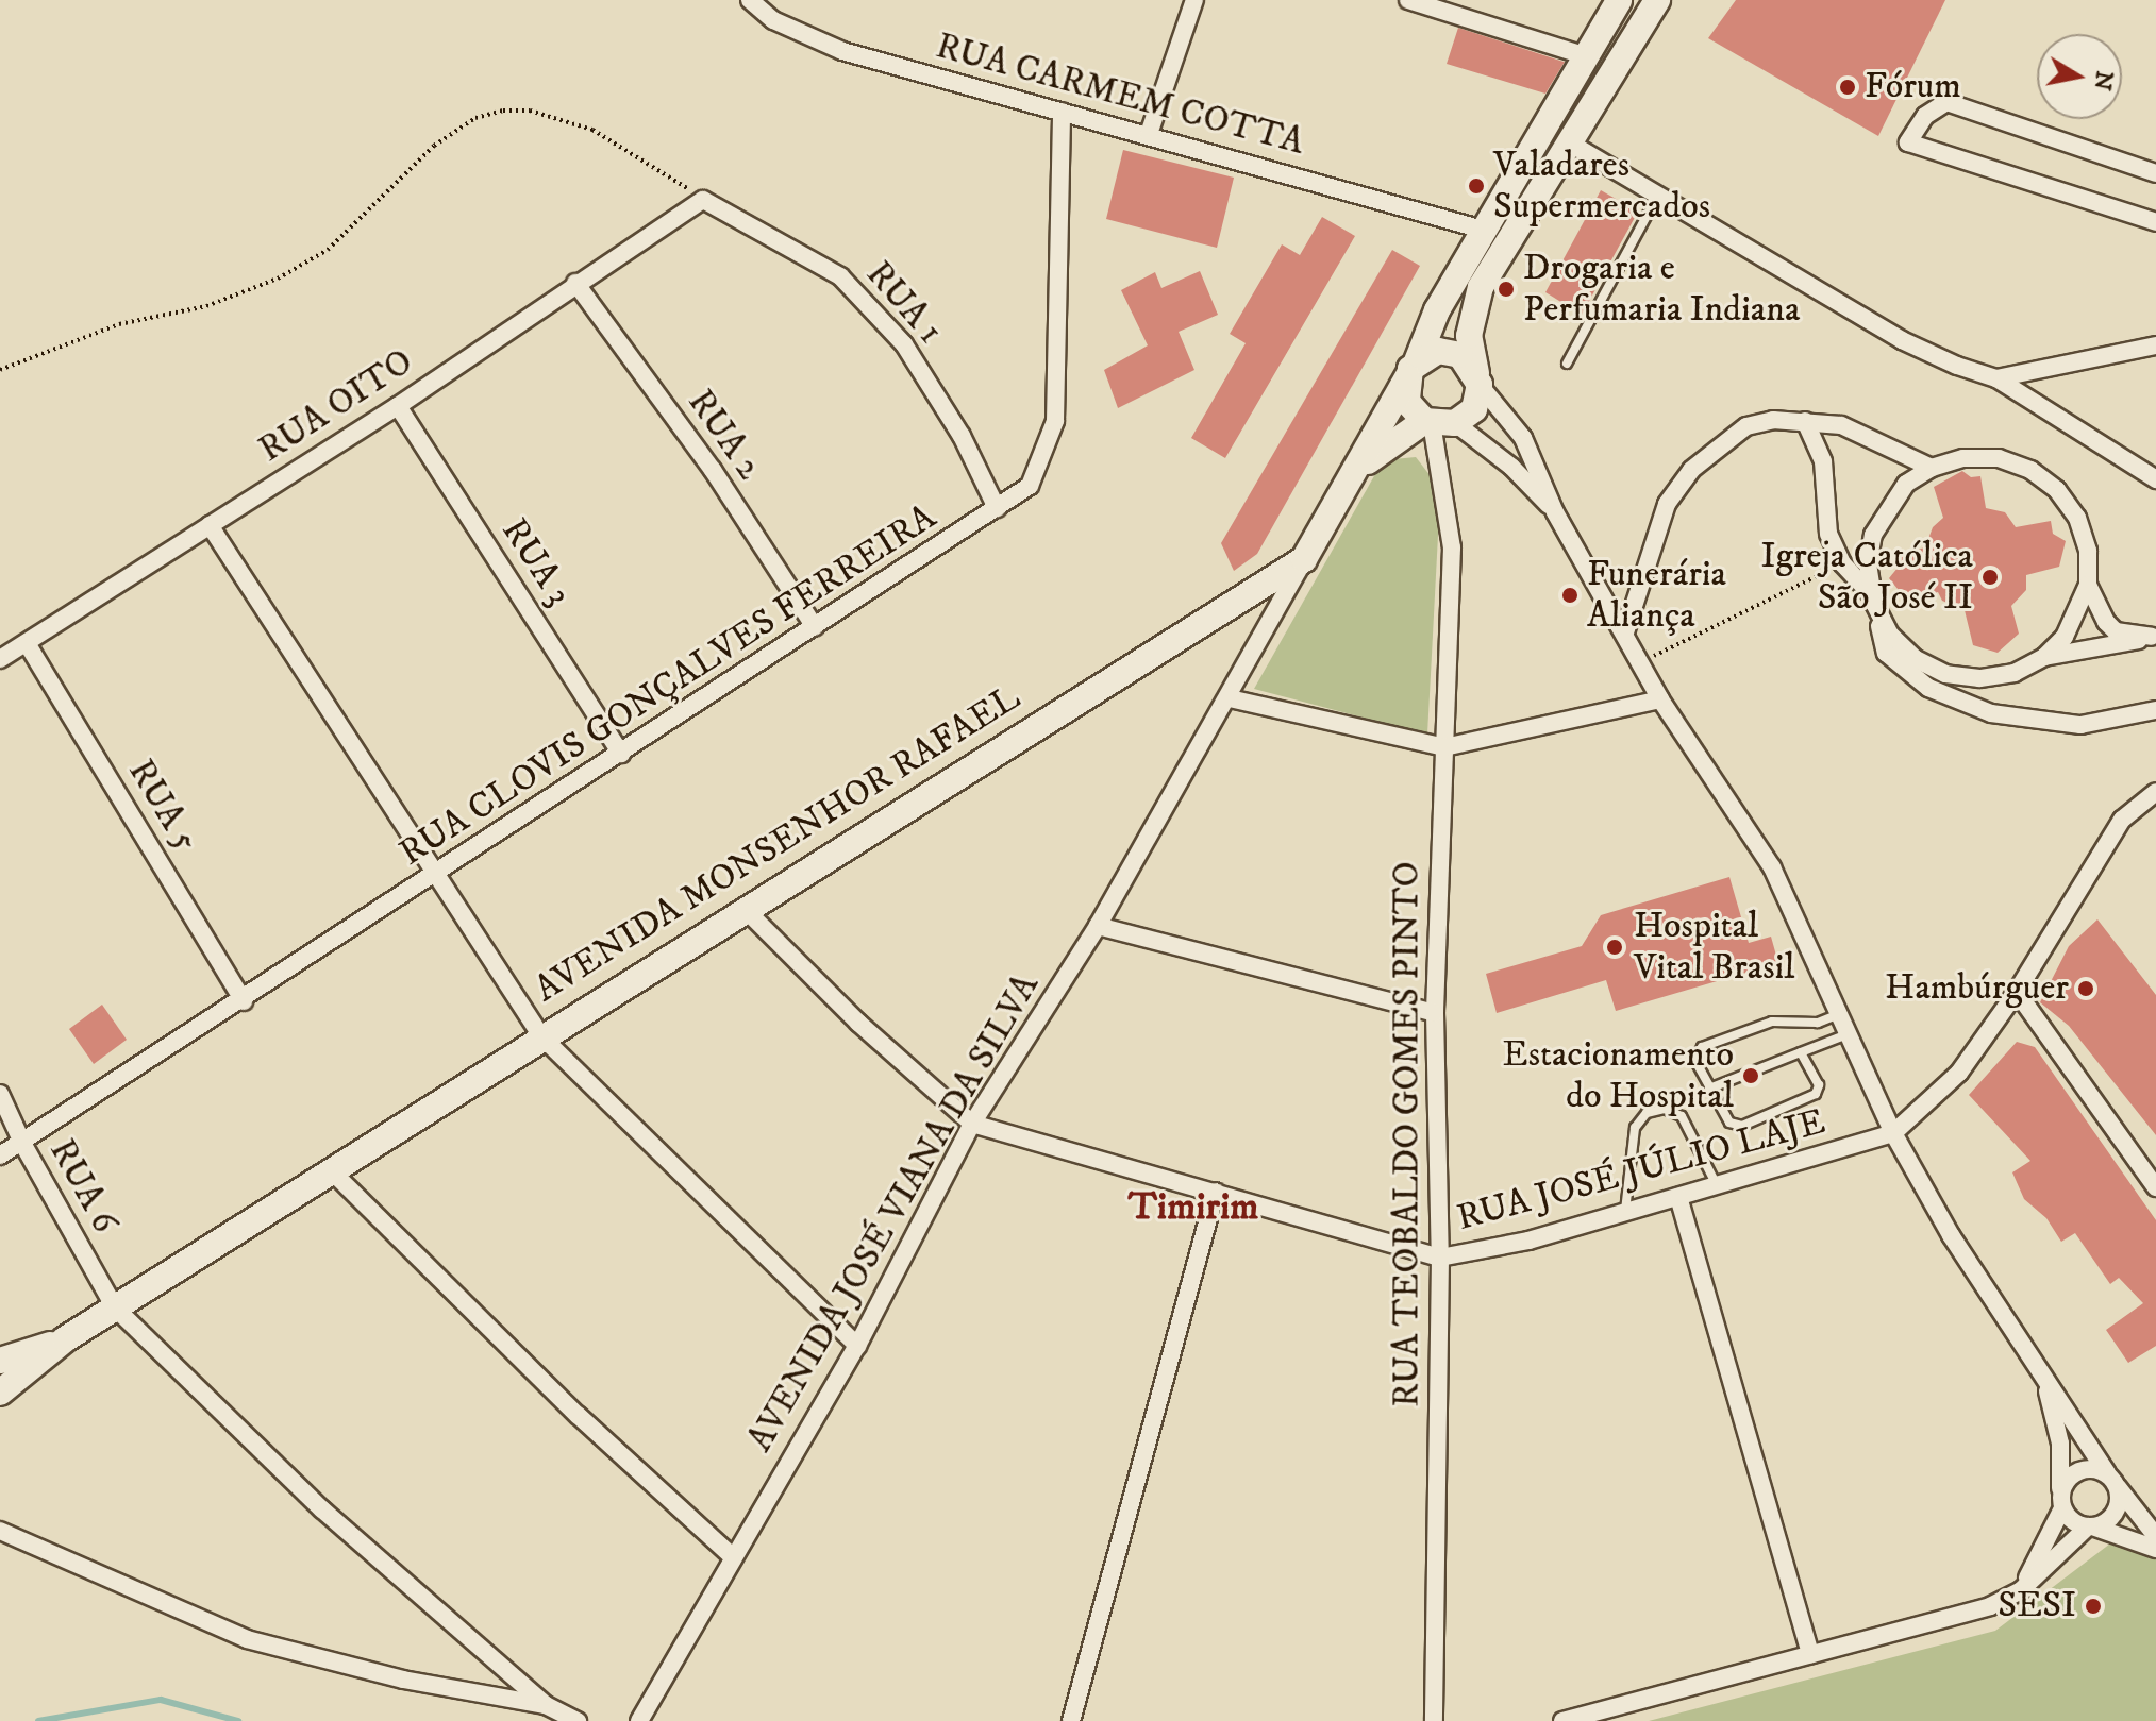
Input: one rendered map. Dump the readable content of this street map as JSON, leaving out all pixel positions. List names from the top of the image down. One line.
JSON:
{"streets":{"main road":["AVENIDA MONSENHOR RAFAEL"],"street":["RUA CARMEM COTTA","RUA 1","RUA OITO","RUA 2","RUA 3","RUA CLOVIS GONÇALVES FERREIRA","RUA 5","RUA TEOBALDO GOMES PINTO","RUA JOSÉ JÚLIO LAJE","RUA 6","AVENIDA JOSÉ VIANA DA SILVA"]},"crossings":[["RUA CARMEM COTTA","RUA CLOVIS GONÇALVES FERREIRA"],["RUA CARMEM COTTA","AVENIDA MONSENHOR RAFAEL"],["RUA 1","RUA OITO"],["RUA 1","RUA CLOVIS GONÇALVES FERREIRA"],["RUA OITO","RUA 2"],["RUA OITO","RUA 3"],["RUA OITO","RUA 5"],["RUA 2","RUA CLOVIS GONÇALVES FERREIRA"],["RUA 3","RUA CLOVIS GONÇALVES FERREIRA"],["RUA CLOVIS GONÇALVES FERREIRA","RUA 5"],["RUA CLOVIS GONÇALVES FERREIRA","RUA 6"],["AVENIDA MONSENHOR RAFAEL","RUA TEOBALDO GOMES PINTO"],["AVENIDA MONSENHOR RAFAEL","RUA JOSÉ JÚLIO LAJE"],["AVENIDA MONSENHOR RAFAEL","RUA 6"],["AVENIDA MONSENHOR RAFAEL","AVENIDA JOSÉ VIANA DA SILVA"],["RUA TEOBALDO GOMES PINTO","RUA JOSÉ JÚLIO LAJE"],["RUA JOSÉ JÚLIO LAJE","AVENIDA JOSÉ VIANA DA SILVA"]],"districts":["Timirim"],"places":["Fórum","Valadares Supermercados","Drogaria e Perfumaria Indiana","Igreja Católica São José II","Funerária Aliança","Hospital Vital Brasil","Hambúrguer","Estacionamento do Hospital","SESI"],"north":"right"}
